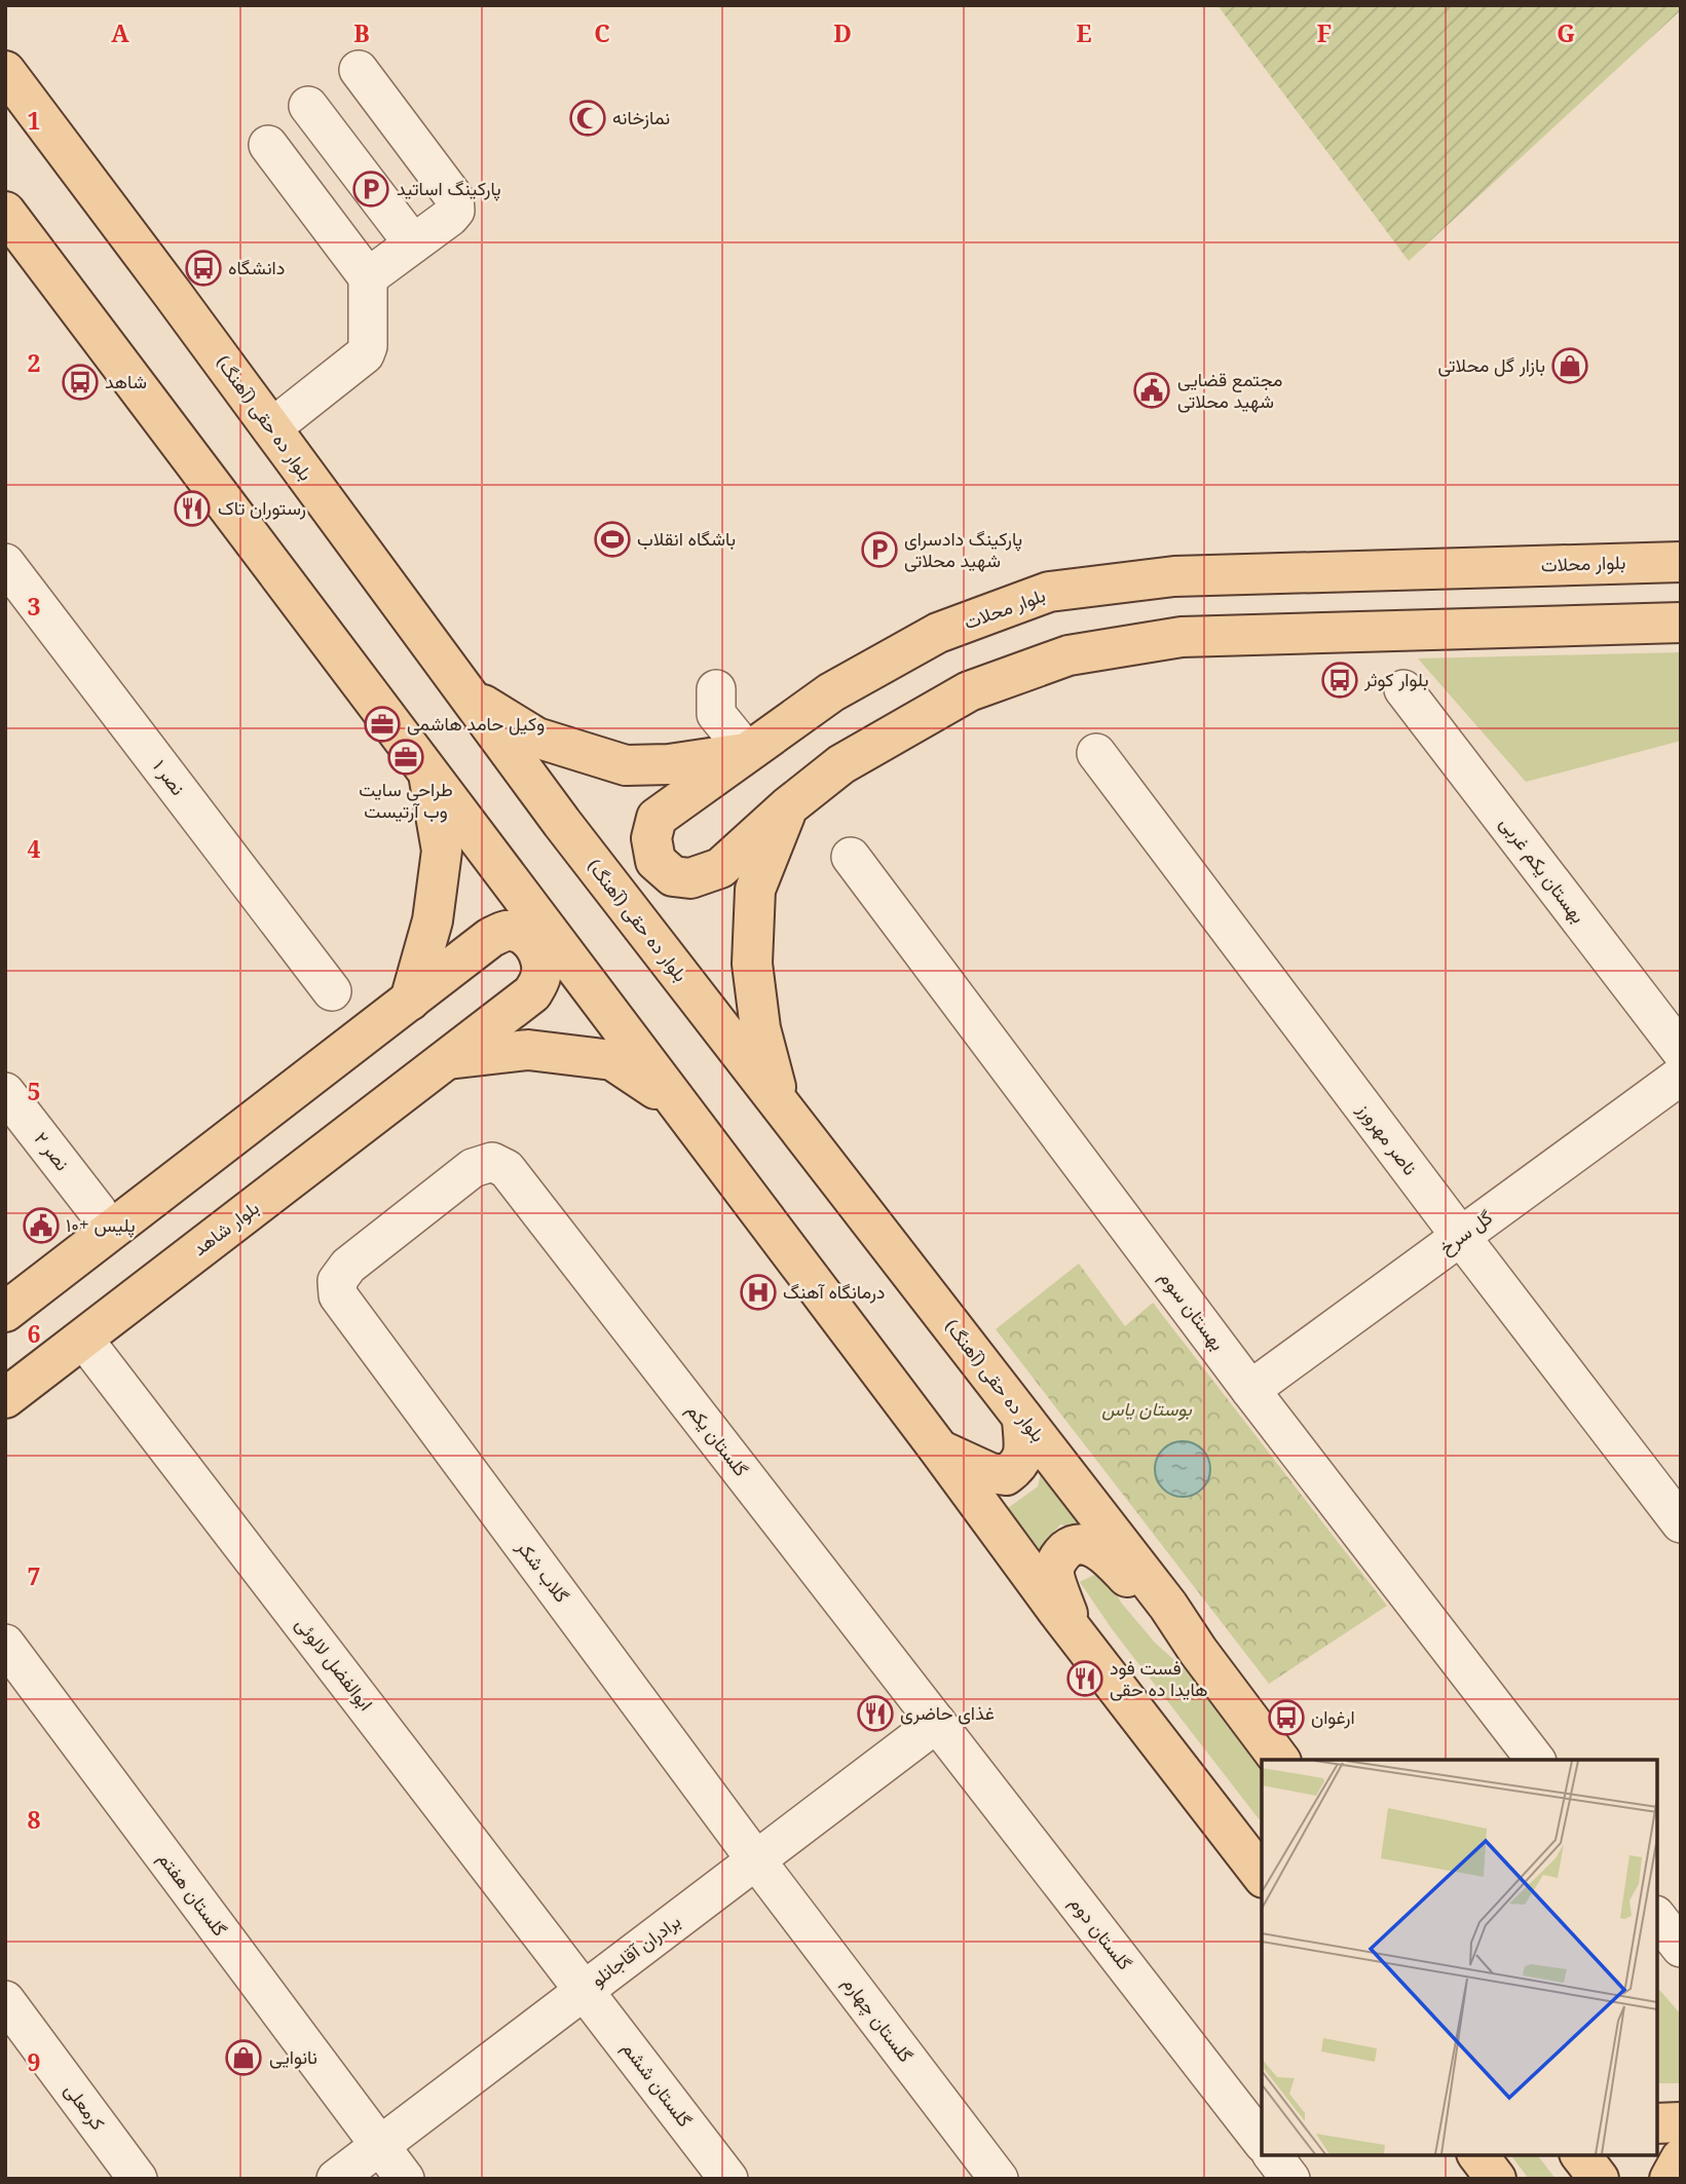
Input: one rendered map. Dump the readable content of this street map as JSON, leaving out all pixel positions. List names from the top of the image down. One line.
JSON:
{"streets":{"main road":["بلوار ده حقی (آهنگ)","بلوار محلات","بلوار شاهد"],"street":["نصر ۱","بهستان یکم غربی","ناصر مهرورز","نصر ۲","گل سرخ","بهستان سوم","گلستان یکم","گلاب شکر","ابوالفضل لالوئی","گلستان هفتم","گلستان دوم","برادران آقاجانلو","گلستان چهارم","گلستان ششم","کرمعلی"]},"crossings":[["بلوار ده حقی (آهنگ)","بلوار محلات"],["ناصر مهرورز","گل سرخ"],["بلوار شاهد","ابوالفضل لالوئی"],["گل سرخ","بهستان سوم"],["گلستان یکم","گلاب شکر"],["گلستان یکم","گلستان دوم"],["گلستان یکم","برادران آقاجانلو"],["گلاب شکر","برادران آقاجانلو"],["گلاب شکر","گلستان چهارم"],["ابوالفضل لالوئی","برادران آقاجانلو"],["ابوالفضل لالوئی","گلستان ششم"],["گلستان هفتم","برادران آقاجانلو"],["گلستان دوم","برادران آقاجانلو"],["برادران آقاجانلو","گلستان چهارم"],["برادران آقاجانلو","گلستان ششم"]],"parks":["بوستان یاس"],"places":{"mosque":["نمازخانه"],"parking":["پارکینگ اساتید","پارکینگ دادسرای شهید محلاتی"],"bus stop":["دانشگاه","شاهد","بلوار کوثر","ارغوان"],"shop":["بازار گل محلاتی","نانوایی"],"public building":["مجتمع قضایی شهید محلاتی","پلیس +۱۰"],"restaurant":["رستوران تاک","فست فود هایدا ده حقی","غذای حاضری"],"sports":["باشگاه انقلاب"],"office":["وکیل حامد هاشمی","طراحی سایت وب آرتیست"],"hospital":["درمانگاه آهنگ"]},"grid":{"columns":["A","B","C","D","E","F","G"],"rows":["1","2","3","4","5","6","7","8","9"]}}
